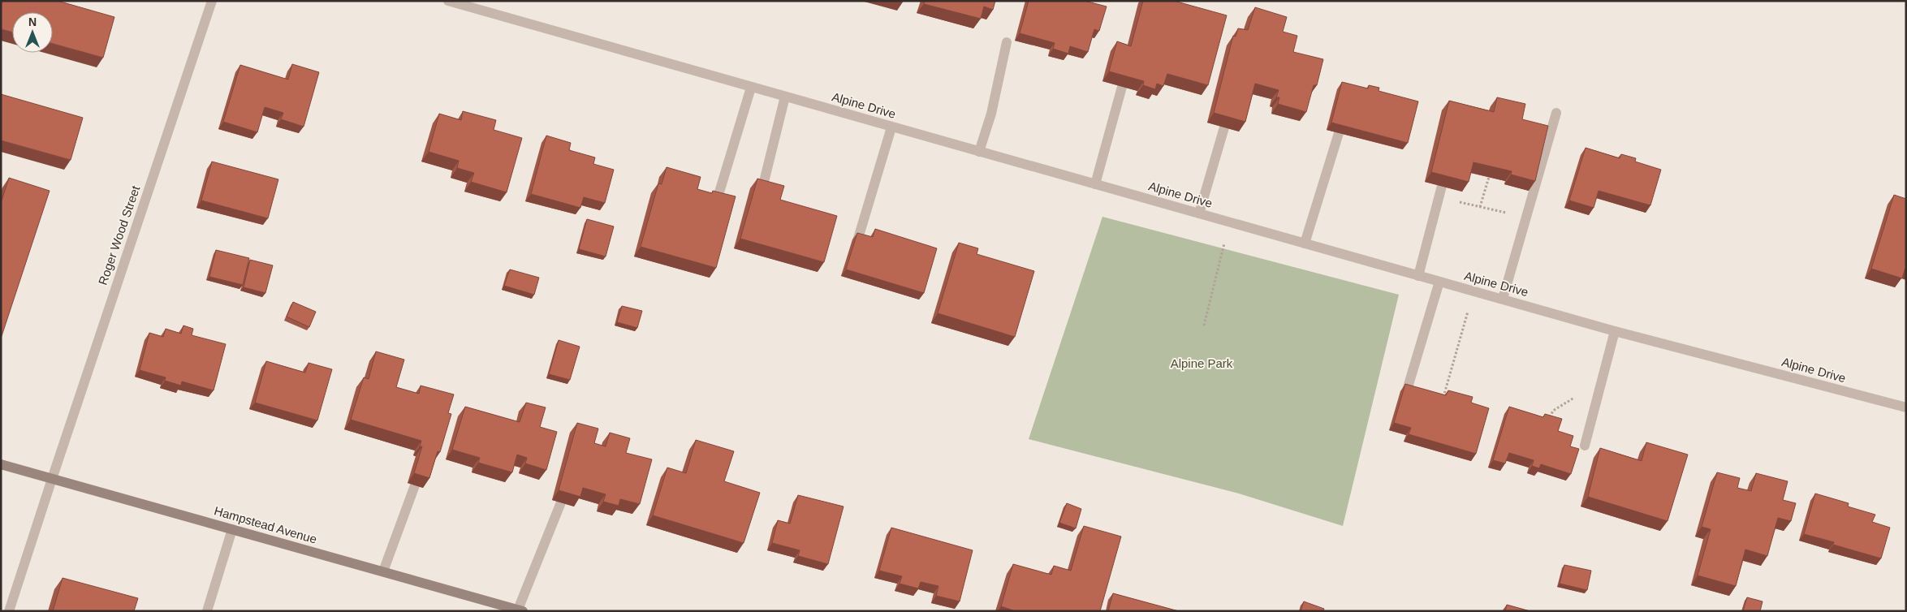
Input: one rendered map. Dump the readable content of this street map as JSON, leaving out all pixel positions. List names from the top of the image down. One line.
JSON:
{"streets":{"street":["Alpine Drive","Roger Wood Street","Hampstead Avenue"]},"crossings":[["Roger Wood Street","Hampstead Avenue"]],"parks":["Alpine Park"],"north":"top"}
